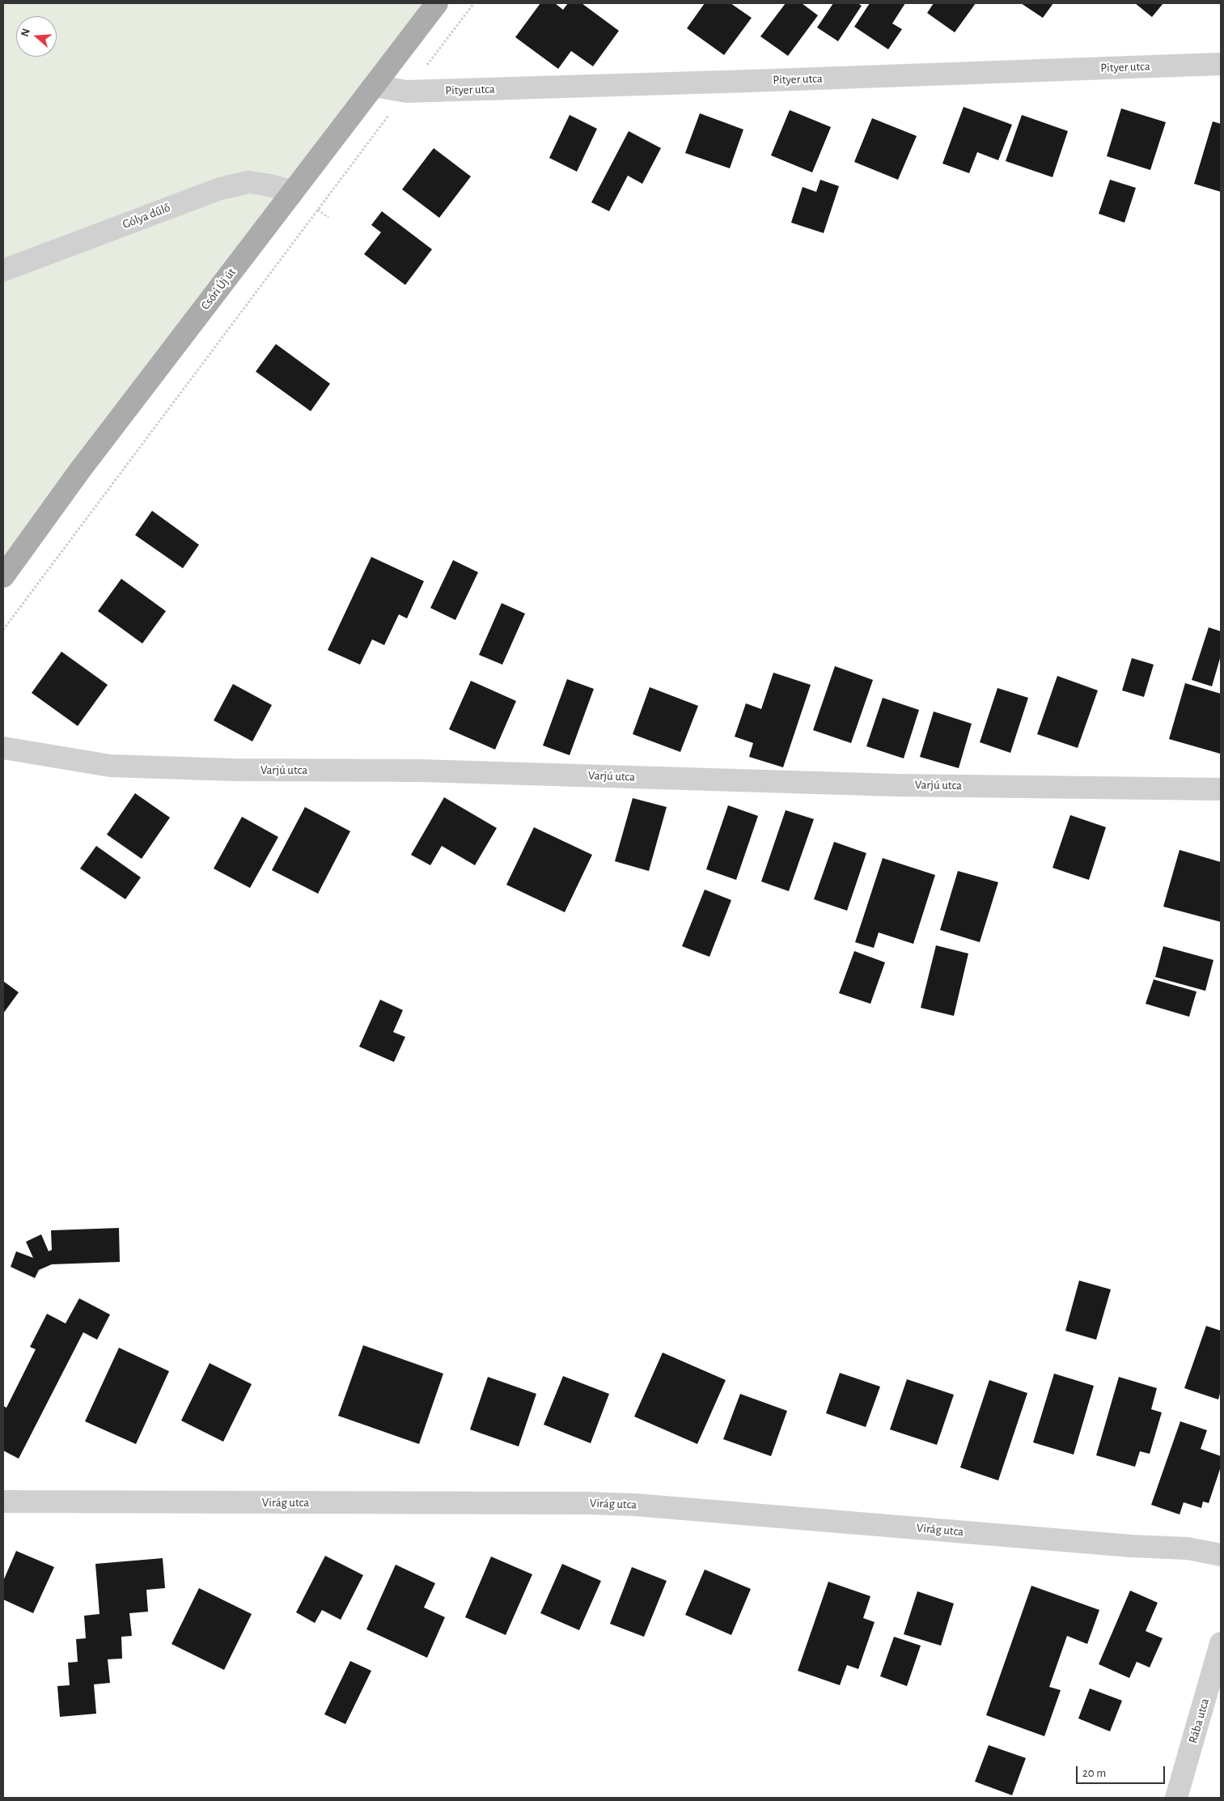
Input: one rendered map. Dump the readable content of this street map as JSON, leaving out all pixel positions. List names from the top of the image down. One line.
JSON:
{"streets":{"main road":["Csóri Új út"],"street":["Pityer utca","Gólya dűlő","Varjú utca","Virág utca","Rába utca"]},"crossings":[["Pityer utca","Csóri Új út"],["Gólya dűlő","Csóri Új út"]],"scale_bar":"20 m","north":"left"}
